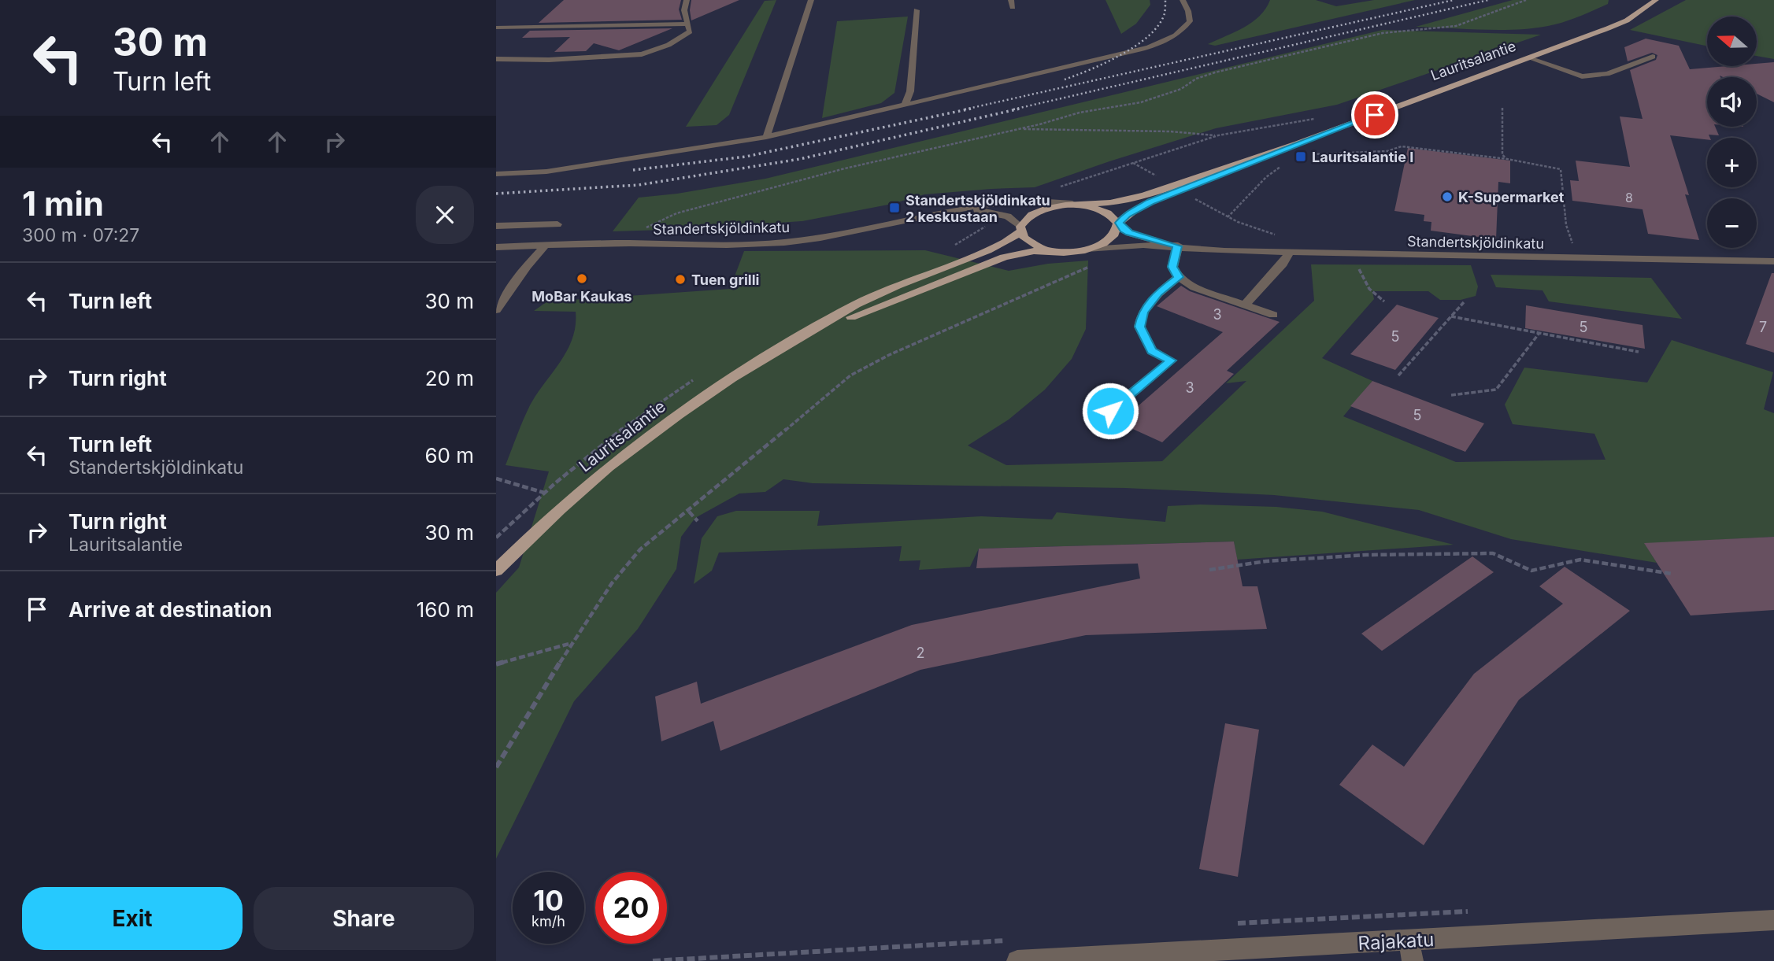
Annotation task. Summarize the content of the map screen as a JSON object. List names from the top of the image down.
{
  "streets": {
    "main road": ["Lauritsalantie"],
    "street": ["Standertskjöldinkatu", "Rajakatu"]
  },
  "crossings": [
    ["Lauritsalantie", "Standertskjöldinkatu"]
  ],
  "places": {
    "transit": ["Lauritsalantie I", "Standertskjöldinkatu 2 keskustaan"],
    "other": ["K-Supermarket", "MoBar Kaukas", "Tuen grilli"]
  },
  "house_numbers": [
    "8",
    "3",
    "5",
    "7",
    "5",
    "3",
    "5",
    "2"
  ],
  "north": "left",
  "page": {
    "turn": ["30 m", "Turn left"],
    "map_buttons": ["+", "−"],
    "heading": ["1 min", "300 m · 07:27"],
    "list": [
      {
        "name": "Turn left",
        "value": "30 m"
      },
      {
        "name": "Turn right",
        "value": "20 m"
      },
      {
        "name": "Turn left",
        "note": "Standertskjöldinkatu",
        "value": "60 m"
      },
      {
        "name": "Turn right",
        "note": "Lauritsalantie",
        "value": "30 m"
      },
      {
        "name": "Arrive at destination",
        "value": "160 m"
      }
    ],
    "speed": "10 km/h",
    "limit": "20",
    "buttons": ["Exit", "Share"]
  }
}
